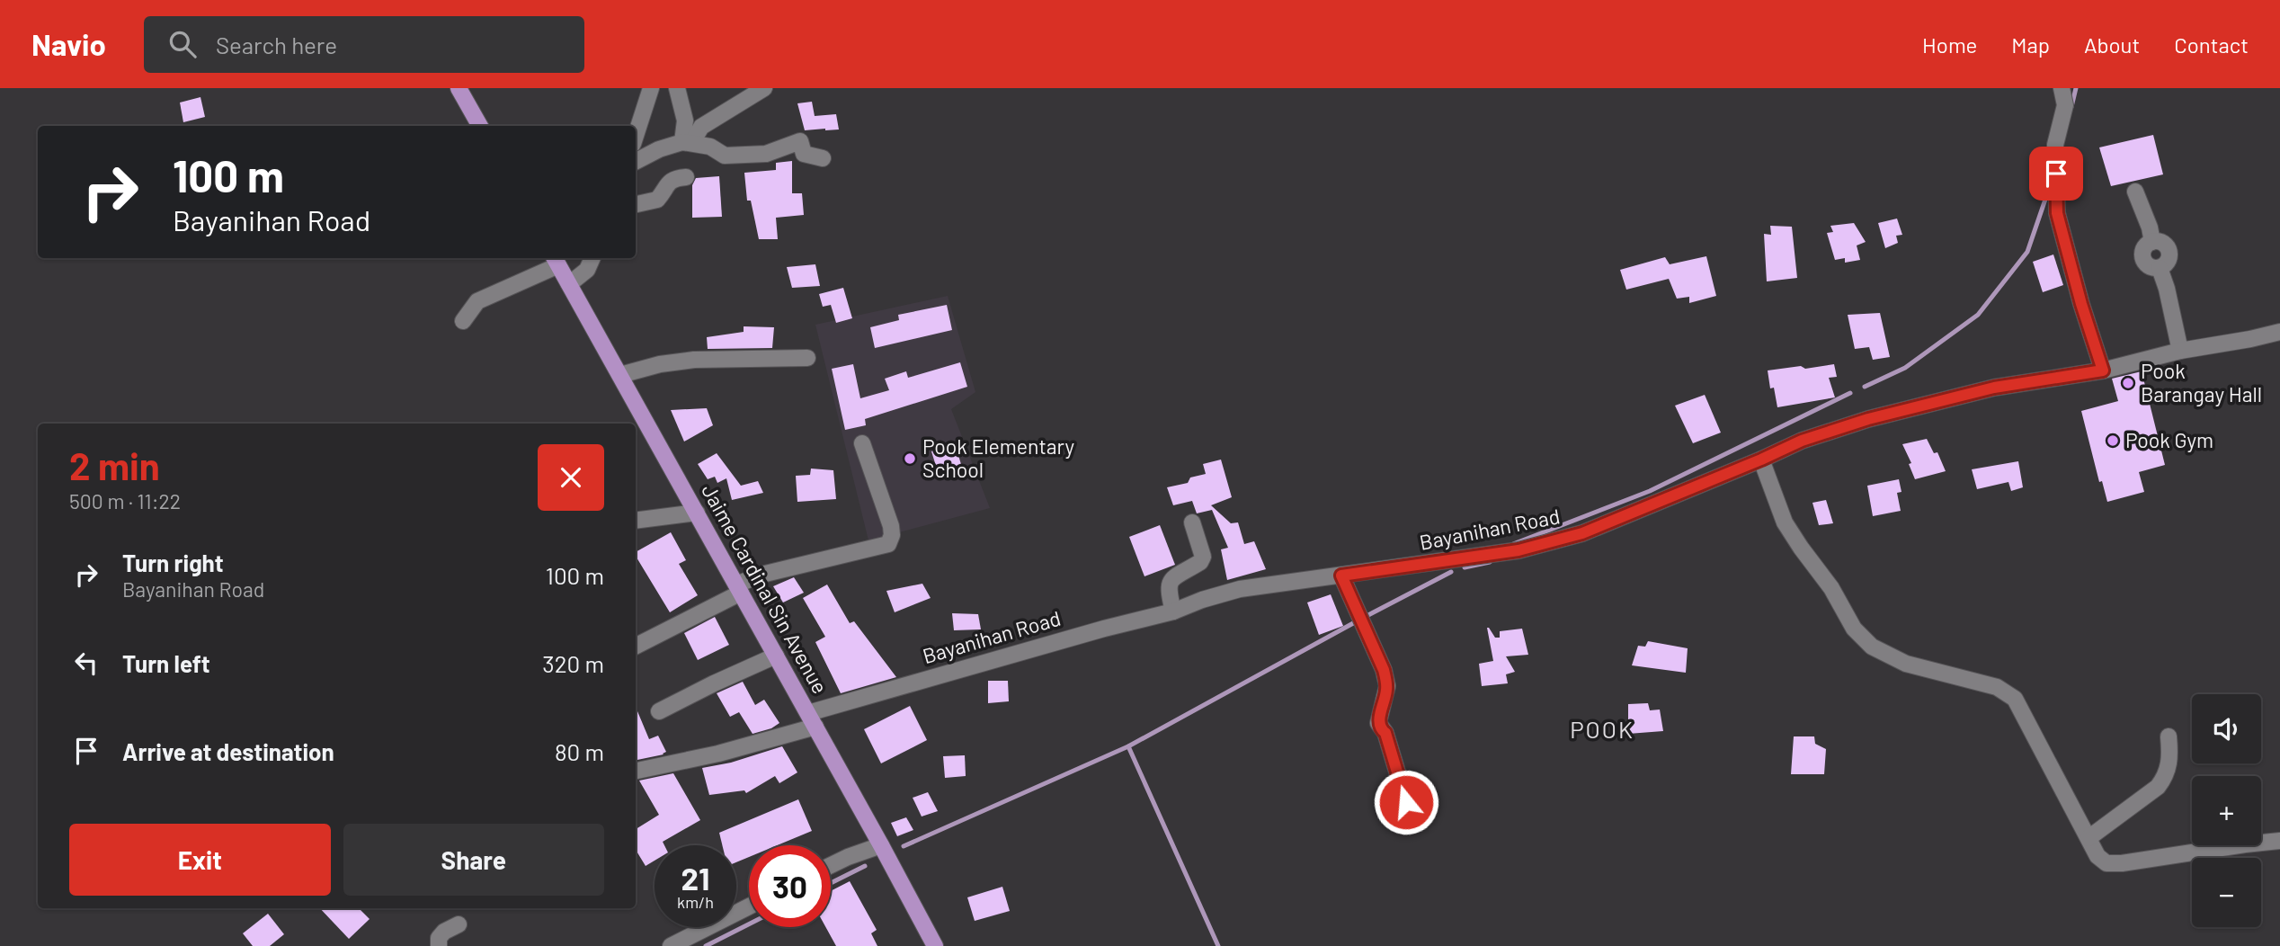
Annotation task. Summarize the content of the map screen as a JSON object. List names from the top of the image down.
{
  "streets": {
    "main road": ["Jaime Cardinal Sin Avenue"],
    "street": ["Bayanihan Road"]
  },
  "crossings": [
    ["Bayanihan Road", "Jaime Cardinal Sin Avenue"]
  ],
  "districts": ["POOK"],
  "places": ["Pook Barangay Hall", "Pook Gym", "Pook Elementary School"],
  "page": {
    "header": "Navio",
    "search": "Search here",
    "nav": [
      "Home",
      "Map",
      "About",
      "Contact"
    ],
    "turn": ["100 m", "Bayanihan Road"],
    "heading": ["2 min", "500 m · 11:22"],
    "list": [
      {
        "name": "Turn right",
        "note": "Bayanihan Road",
        "value": "100 m"
      },
      {
        "name": "Turn left",
        "value": "320 m"
      },
      {
        "name": "Arrive at destination",
        "value": "80 m"
      }
    ],
    "map_buttons": ["+", "−"],
    "buttons": ["Exit", "Share"],
    "speed": "21 km/h",
    "limit": "30"
  }
}
